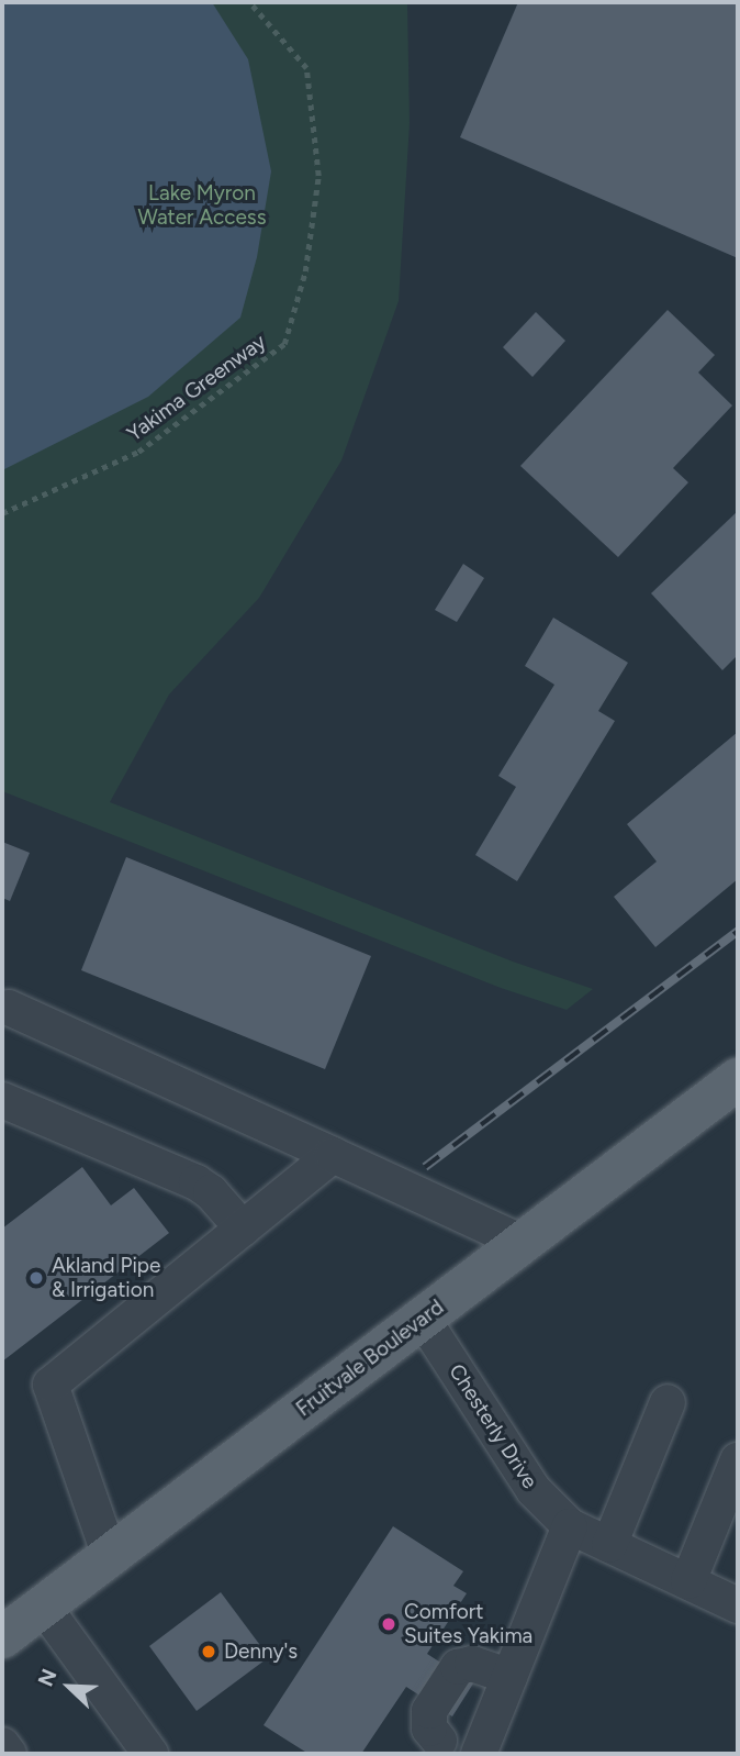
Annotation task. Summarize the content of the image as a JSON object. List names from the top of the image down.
{
  "streets": {
    "main road": ["Fruitvale Boulevard"],
    "street": ["Chesterly Drive"],
    "path": ["Yakima Greenway"]
  },
  "crossings": [
    ["Fruitvale Boulevard", "Chesterly Drive"]
  ],
  "parks": ["Lake Myron Water Access"],
  "places": ["Akland Pipe & Irrigation", "Comfort Suites Yakima", "Denny's"],
  "north": "top left"
}
